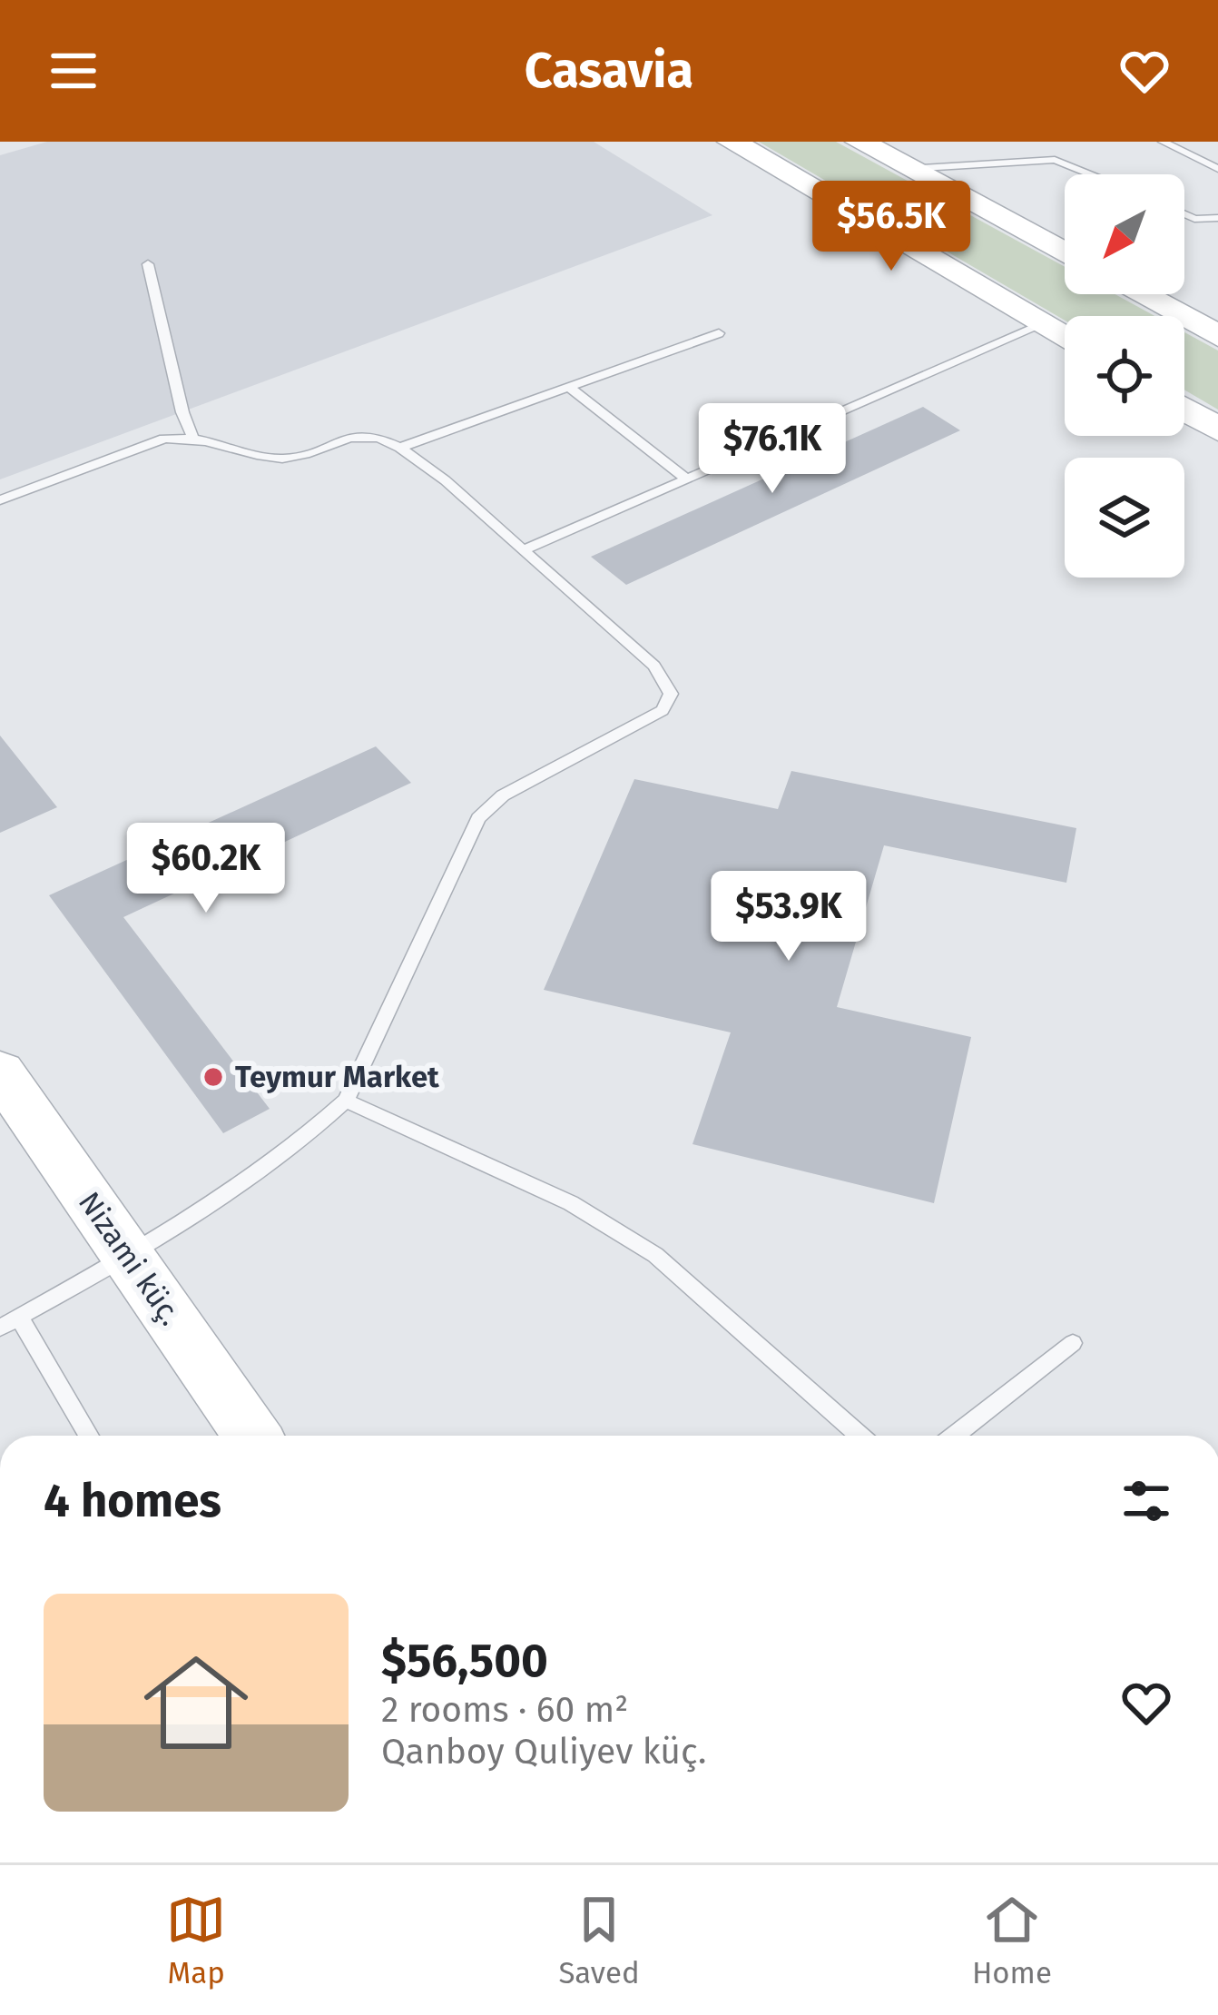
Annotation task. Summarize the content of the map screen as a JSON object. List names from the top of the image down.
{
  "streets": {
    "street": ["Nizami küç."]
  },
  "places": ["Teymur Market"],
  "north": "bottom left",
  "page": {
    "header": "Casavia",
    "price": [
      "$56.5K",
      "$76.1K",
      "$60.2K",
      "$53.9K"
    ],
    "heading": "4 homes",
    "list": [
      {
        "name": "$56,500",
        "note": "2 rooms · 60 m² · Qanboy Quliyev küç."
      }
    ],
    "tabs": ["Map", "Saved", "Home"]
  }
}
